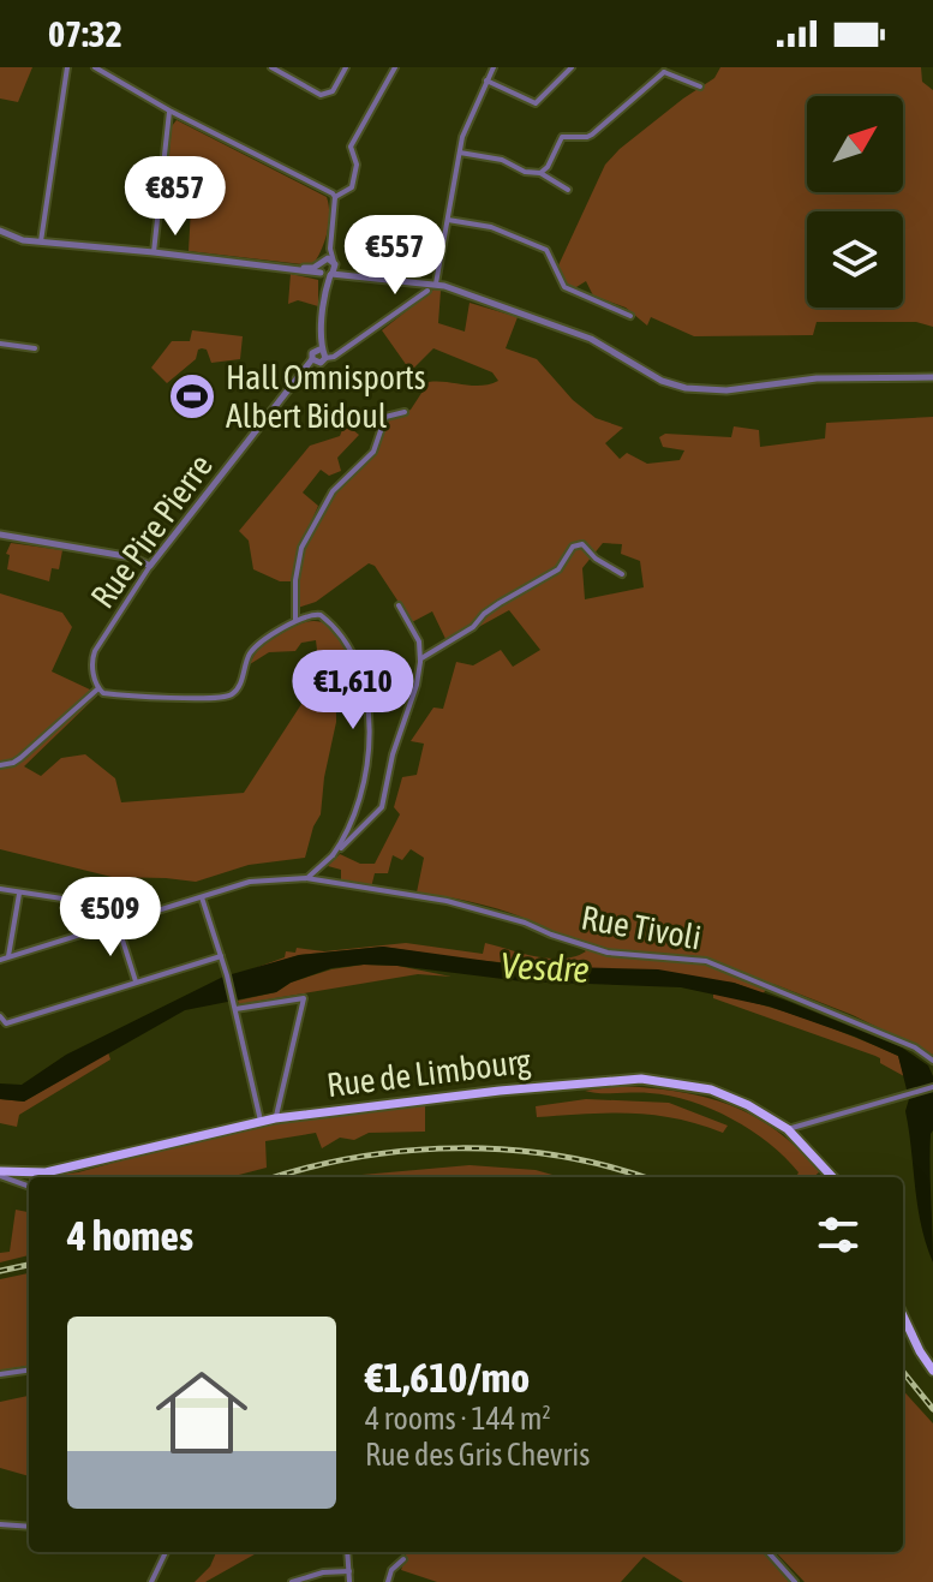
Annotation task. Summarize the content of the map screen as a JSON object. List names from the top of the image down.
{
  "streets": {
    "main road": ["Rue de Limbourg"],
    "street": ["Rue Pire Pierre", "Rue Tivoli"]
  },
  "water": ["Vesdre"],
  "places": {
    "sports": ["Hall Omnisports Albert Bidoul"]
  },
  "north": "top right",
  "page": {
    "status": "07:32",
    "price": [
      "€857",
      "€557",
      "€1,610",
      "€509"
    ],
    "heading": "4 homes",
    "list": [
      {
        "name": "€1,610/mo",
        "note": "4 rooms · 144 m² · Rue des Gris Chevris"
      }
    ]
  }
}
